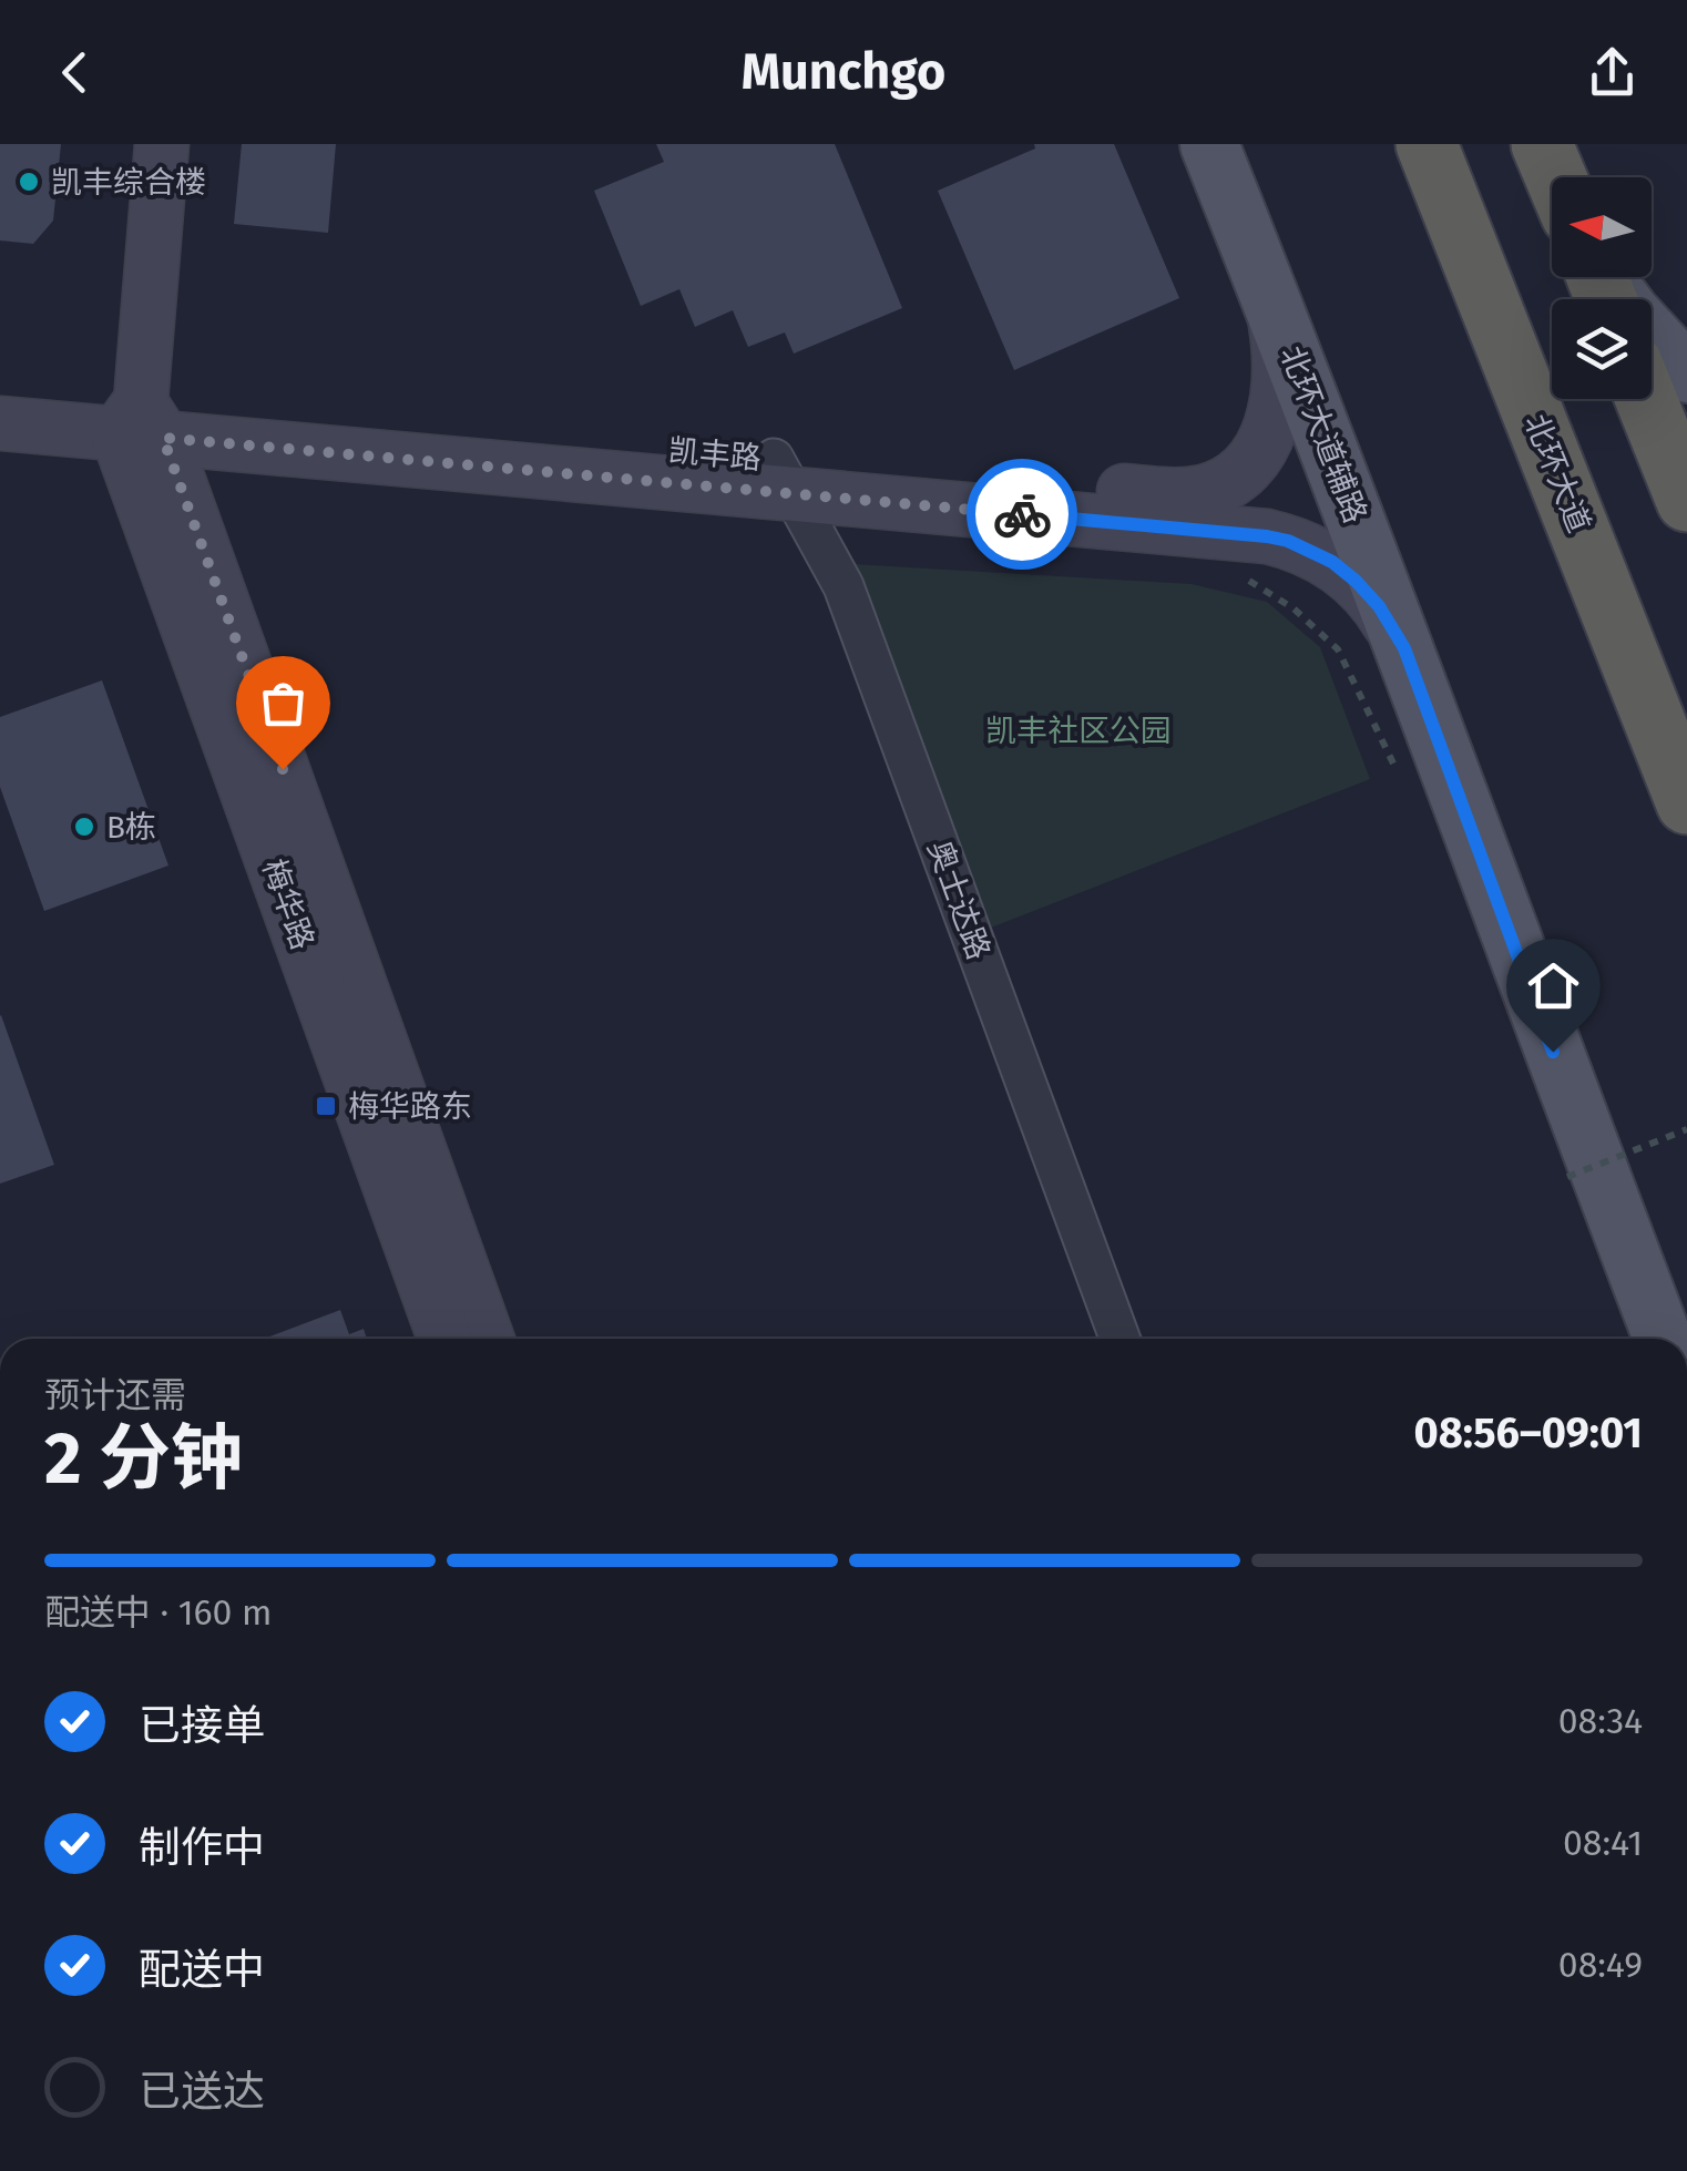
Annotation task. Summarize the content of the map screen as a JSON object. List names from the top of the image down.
{
  "streets": {
    "highway": ["北环大道"],
    "main road": ["北环大道辅路", "凯丰路", "梅华路"],
    "street": ["奥士达路"]
  },
  "crossings": [
    ["北环大道辅路", "凯丰路"],
    ["凯丰路", "奥士达路"],
    ["凯丰路", "梅华路"]
  ],
  "parks": ["凯丰社区公园"],
  "places": {
    "other": ["凯丰综合楼", "B栋"],
    "transit": ["梅华路东"]
  },
  "north": "left",
  "page": {
    "header": "Munchgo",
    "heading": ["2 分钟", "预计还需", "08:56–09:01"],
    "bar": "配送中 · 160 m",
    "list": [
      ["已接单", "08:34"],
      ["制作中", "08:41"],
      ["配送中", "08:49"],
      "已送达"
    ]
  }
}
